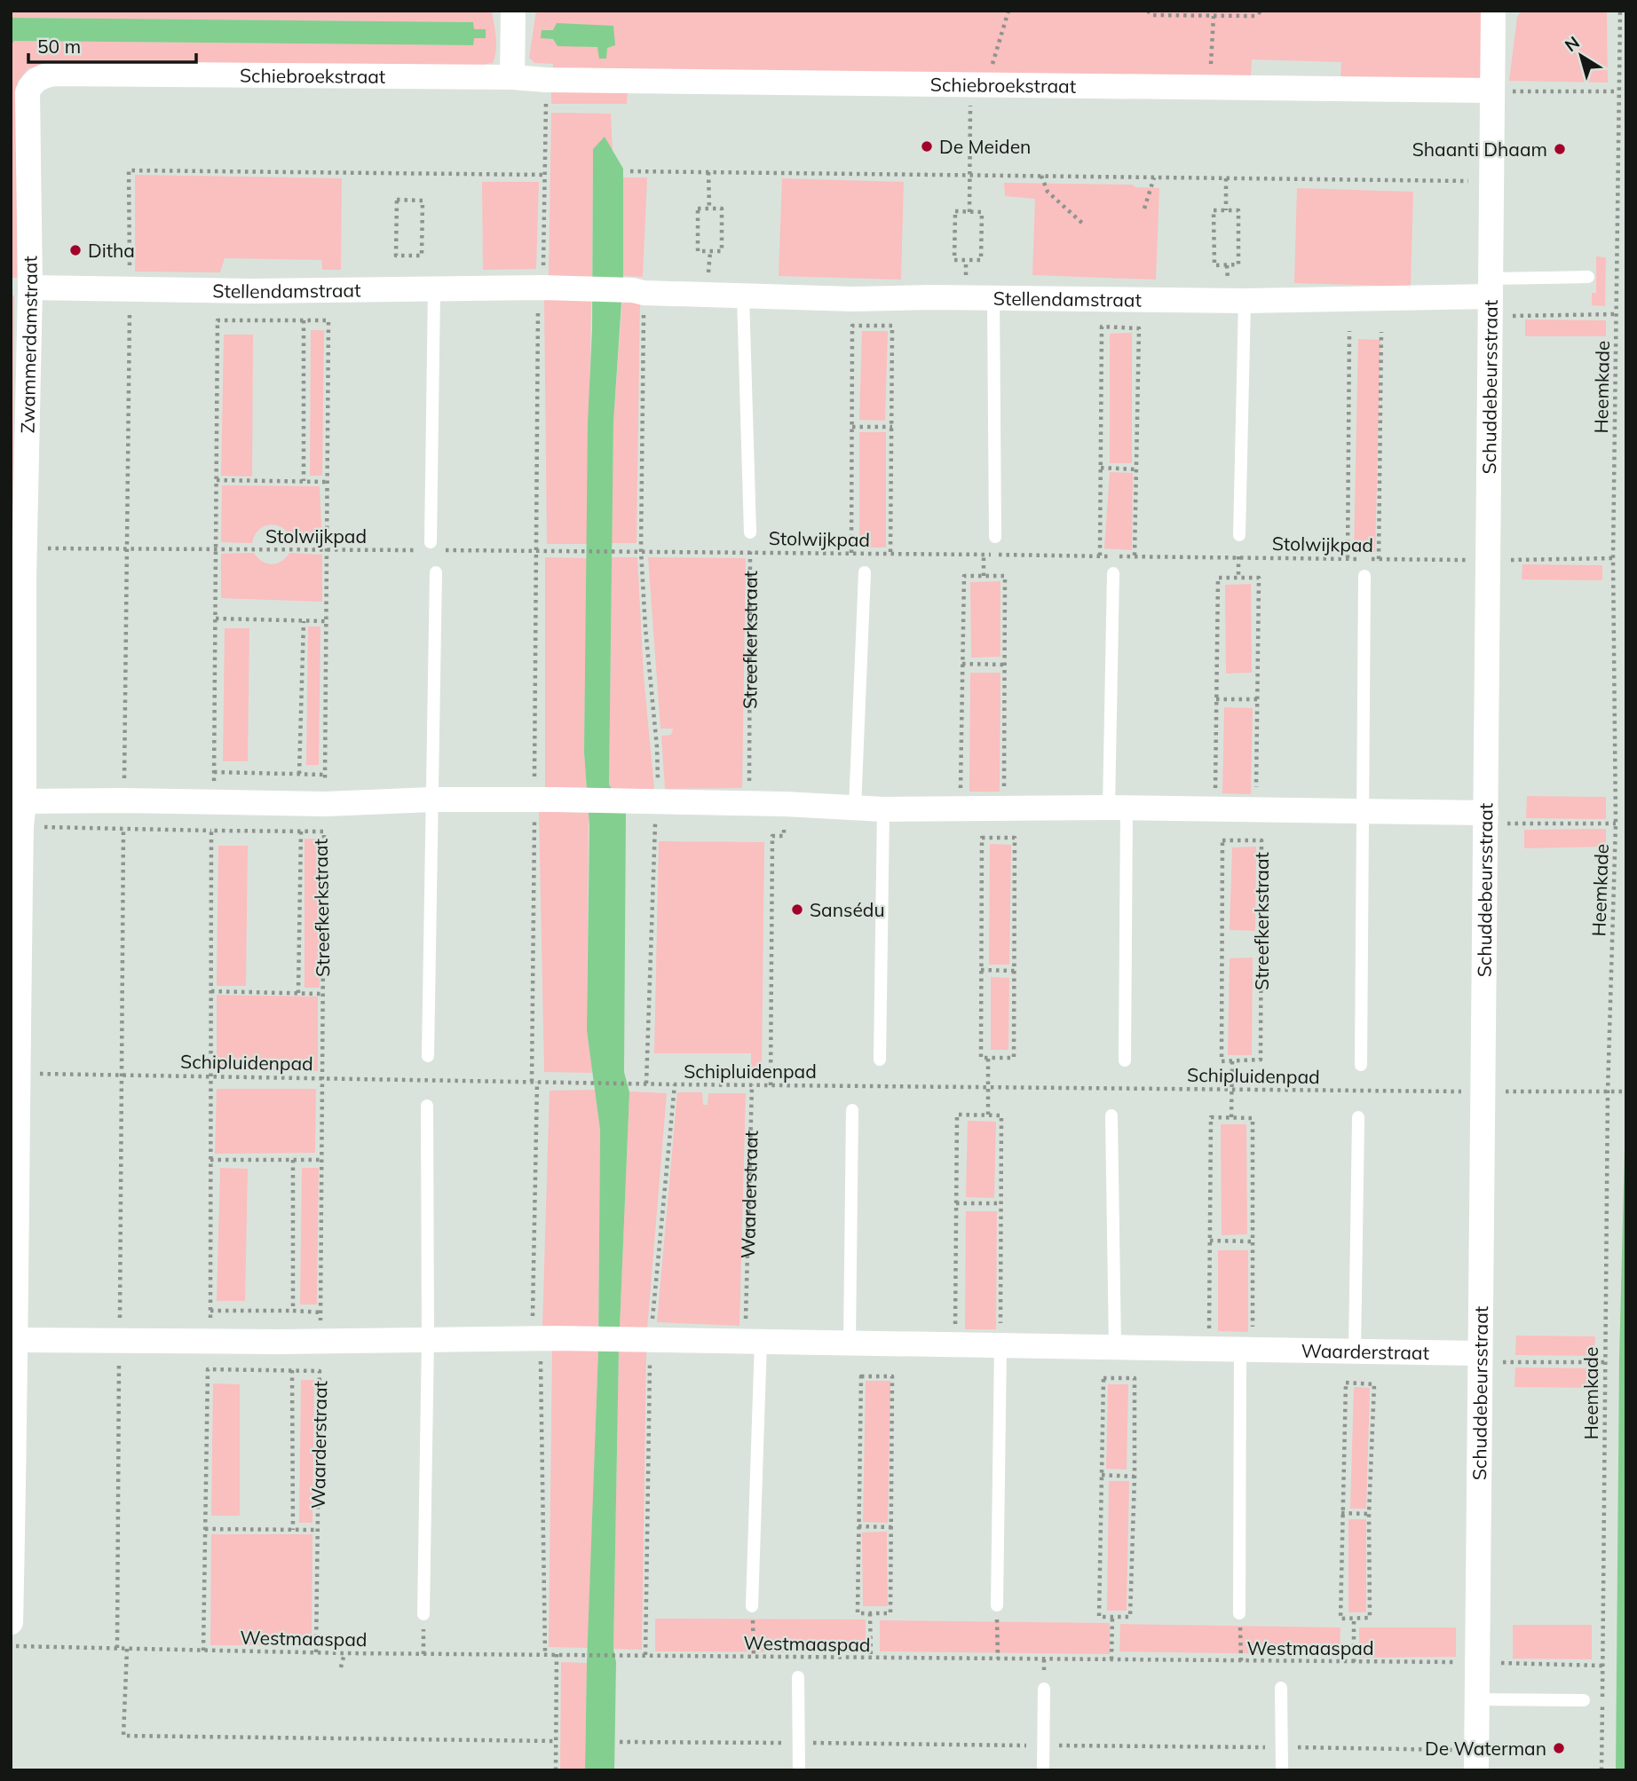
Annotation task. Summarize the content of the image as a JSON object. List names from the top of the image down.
{
  "streets": {
    "street": [
      "Schiebroekstraat",
      "Stellendamstraat",
      "Zwammerdamstraat",
      "Schuddebeursstraat",
      "Waarderstraat"
    ],
    "path": [
      "Heemkade",
      "Stolwijkpad",
      "Streefkerkstraat",
      "Schipluidenpad",
      "Westmaaspad"
    ]
  },
  "crossings": [
    ["Schiebroekstraat", "Zwammerdamstraat"],
    ["Schiebroekstraat", "Schuddebeursstraat"],
    ["Stellendamstraat", "Zwammerdamstraat"],
    ["Stellendamstraat", "Schuddebeursstraat"],
    ["Stellendamstraat", "Stolwijkpad"],
    ["Zwammerdamstraat", "Stolwijkpad"],
    ["Zwammerdamstraat", "Streefkerkstraat"],
    ["Zwammerdamstraat", "Schipluidenpad"],
    ["Zwammerdamstraat", "Waarderstraat"],
    ["Heemkade", "Stolwijkpad"],
    ["Heemkade", "Schipluidenpad"],
    ["Heemkade", "Westmaaspad"],
    ["Schuddebeursstraat", "Stolwijkpad"],
    ["Schuddebeursstraat", "Schipluidenpad"],
    ["Schuddebeursstraat", "Waarderstraat"],
    ["Schuddebeursstraat", "Westmaaspad"],
    ["Stolwijkpad", "Streefkerkstraat"],
    ["Streefkerkstraat", "Schipluidenpad"],
    ["Schipluidenpad", "Waarderstraat"],
    ["Waarderstraat", "Westmaaspad"]
  ],
  "places": [
    "De Meiden",
    "Shaanti Dhaam",
    "Ditha",
    "Sansédu",
    "De Waterman"
  ],
  "scale_bar": "50 m",
  "north": "top left"
}
